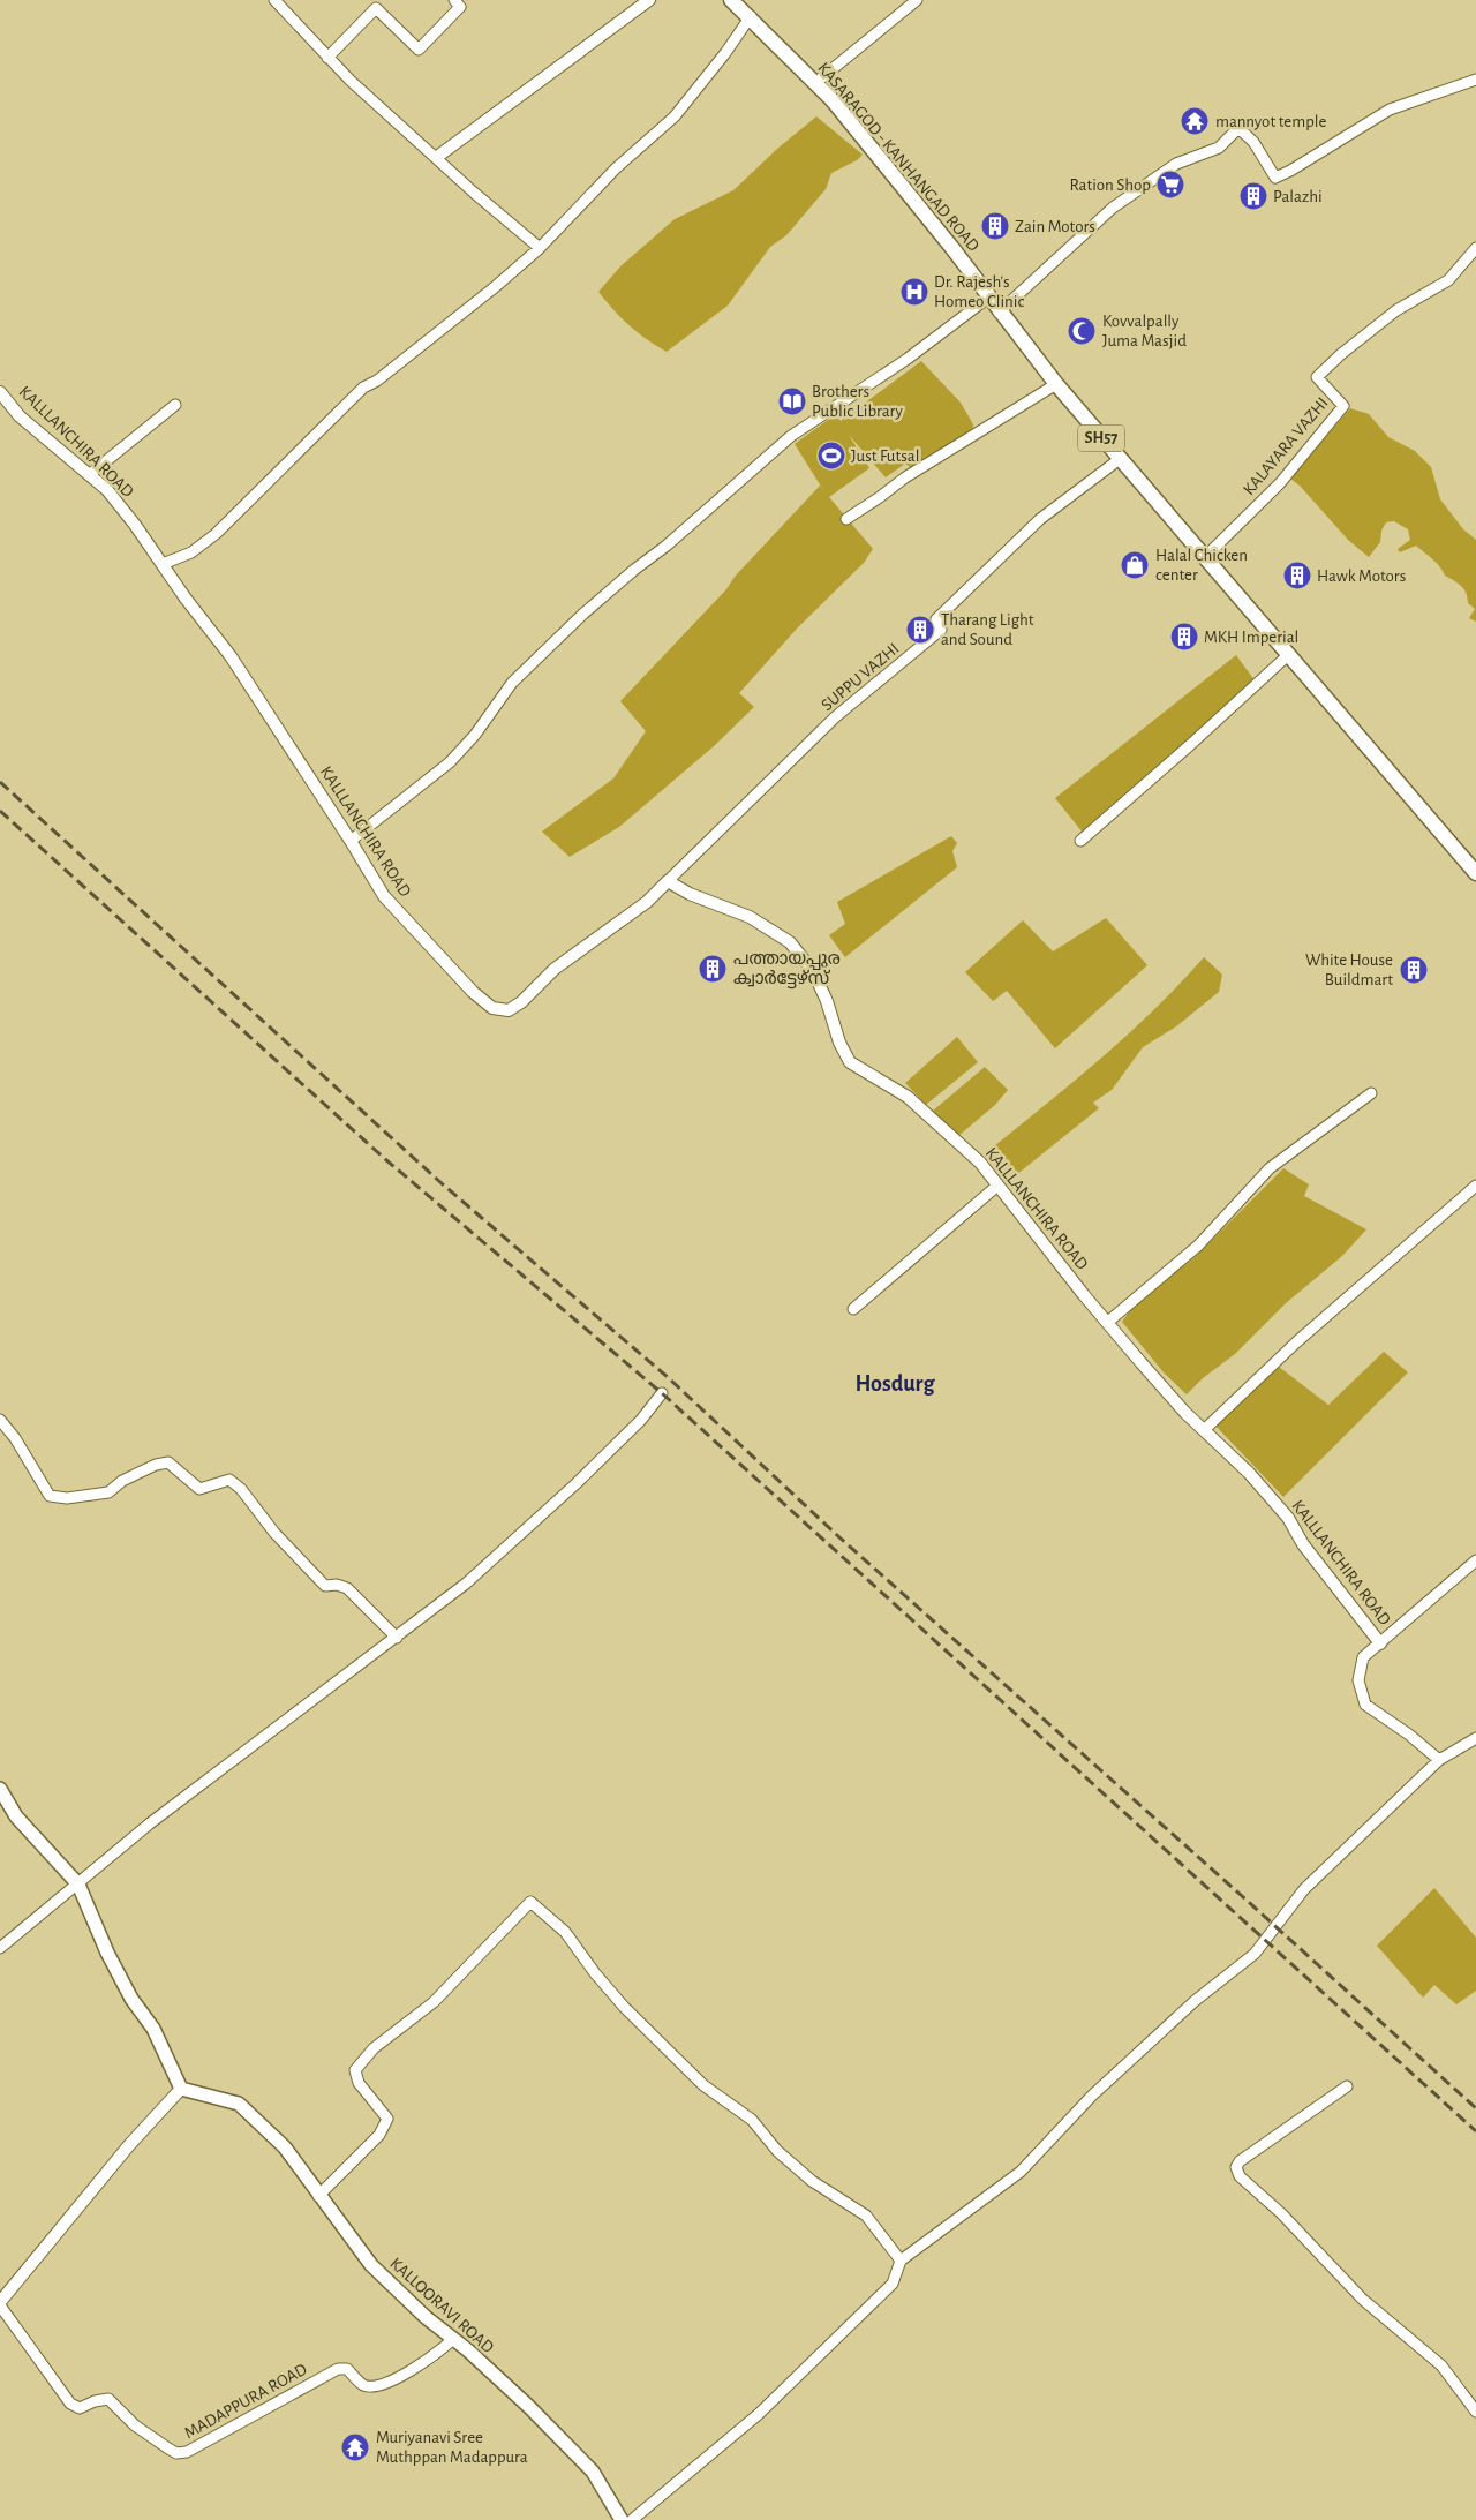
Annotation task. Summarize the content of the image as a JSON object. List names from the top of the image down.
{
  "streets": {
    "main road": ["KASARAGOD - KANHANGAD ROAD", "SH57", "KALLOORAVI ROAD"],
    "street": [
      "KALLLANCHIRA ROAD",
      "KALAYARA VAZHI",
      "SUPPU VAZHI",
      "MADAPPURA ROAD"
    ]
  },
  "crossings": [
    ["KASARAGOD - KANHANGAD ROAD", "KALAYARA VAZHI"],
    ["KASARAGOD - KANHANGAD ROAD", "SUPPU VAZHI"],
    ["KALLLANCHIRA ROAD", "SUPPU VAZHI"],
    ["KALLOORAVI ROAD", "MADAPPURA ROAD"]
  ],
  "districts": ["Hosdurg"],
  "places": {
    "temple": ["mannyot temple", "Muriyanavi Sree Muthppan Madappura"],
    "supermarket": ["Ration Shop"],
    "building": [
      "Palazhi",
      "Zain Motors",
      "Hawk Motors",
      "Tharang Light and Sound",
      "MKH Imperial",
      "പത്തായപ്പുര ക്വാർട്ടേഴ്സ്",
      "White House Buildmart"
    ],
    "hospital": ["Dr. Rajesh's Homeo Clinic"],
    "mosque": ["Kovvalpally Juma Masjid"],
    "library": ["Brothers Public Library"],
    "sports": ["Just Futsal"],
    "shop": ["Halal Chicken center"]
  }
}
